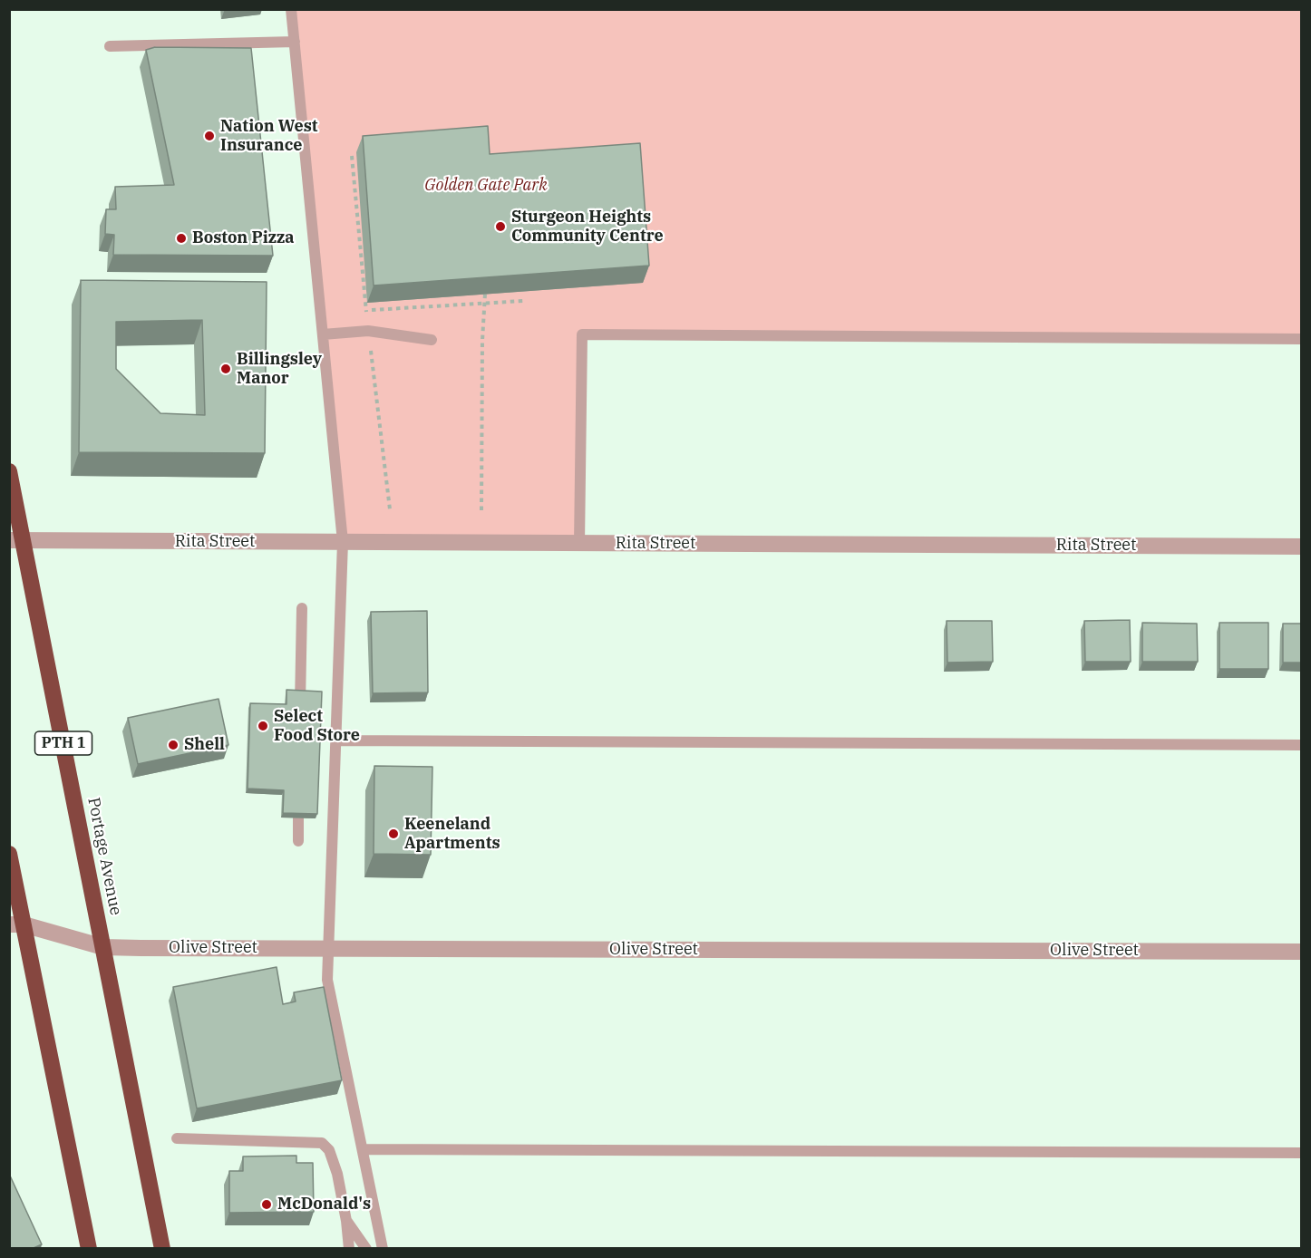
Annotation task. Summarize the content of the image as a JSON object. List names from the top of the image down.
{
  "streets": {
    "highway": ["PTH 1", "Portage Avenue"],
    "street": ["Rita Street", "Olive Street"]
  },
  "crossings": [
    ["Rita Street", "Portage Avenue"],
    ["Portage Avenue", "Olive Street"]
  ],
  "parks": ["Golden Gate Park"],
  "places": [
    "Nation West Insurance",
    "Sturgeon Heights Community Centre",
    "Boston Pizza",
    "Billingsley Manor",
    "Select Food Store",
    "Shell",
    "Keeneland Apartments",
    "McDonald's"
  ]
}
